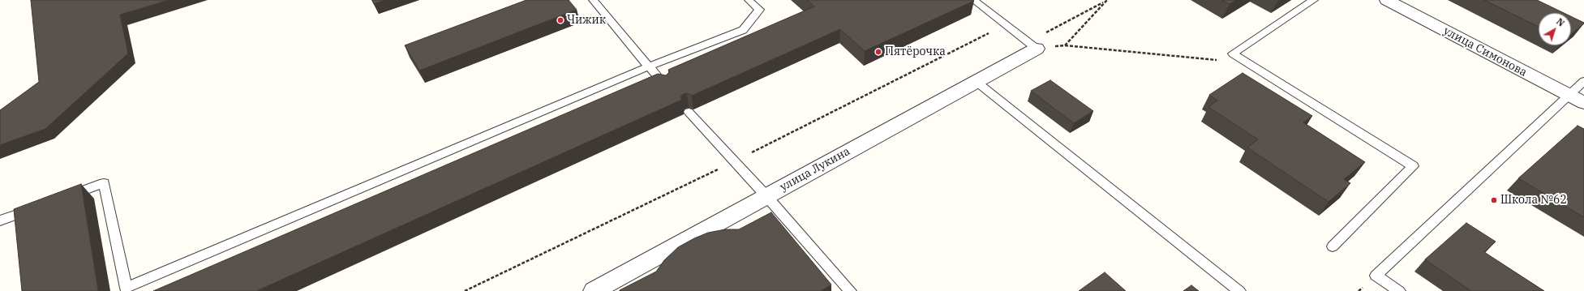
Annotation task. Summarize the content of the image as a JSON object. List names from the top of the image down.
{
  "streets": {
    "street": ["улица Симонова", "улица Лукина"]
  },
  "places": ["Чижик", "Пятёрочка", "Школа №62"],
  "north": "top right"
}
